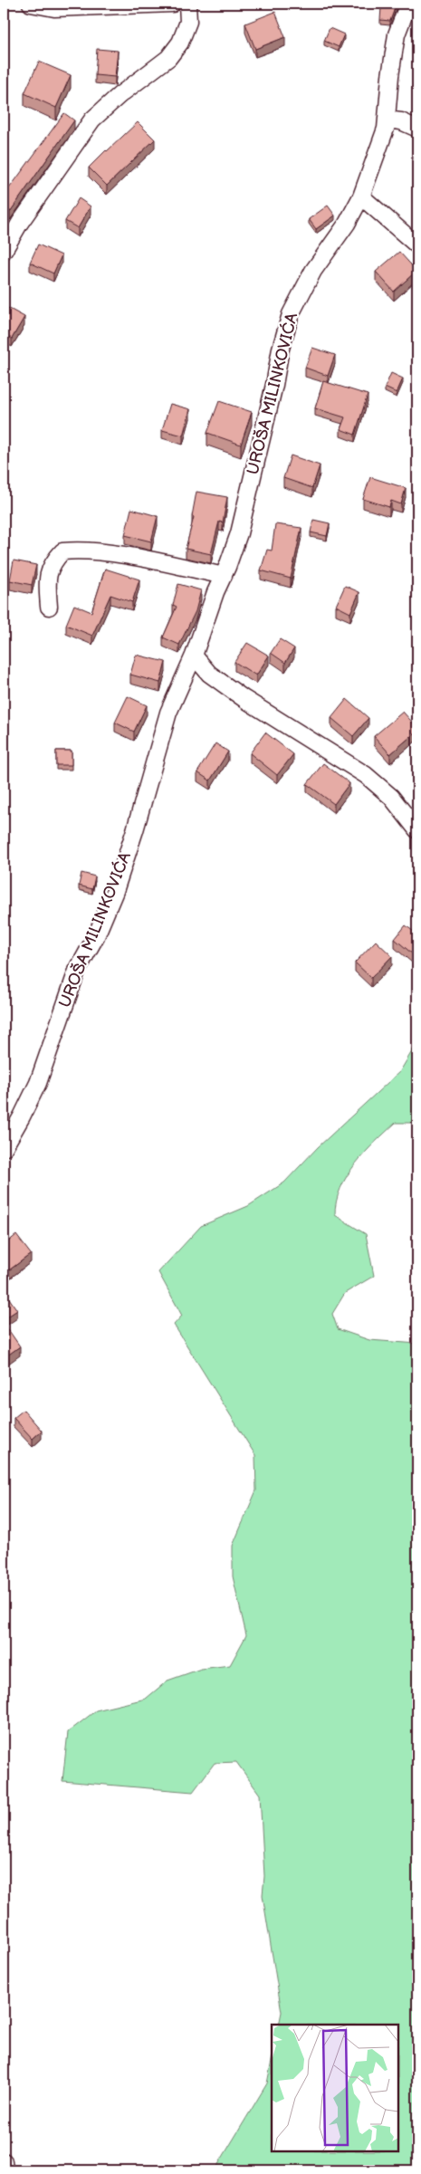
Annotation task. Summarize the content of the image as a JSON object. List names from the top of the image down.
{
  "streets": {
    "street": ["UROŠA MILINKOVIĆA"]
  }
}
